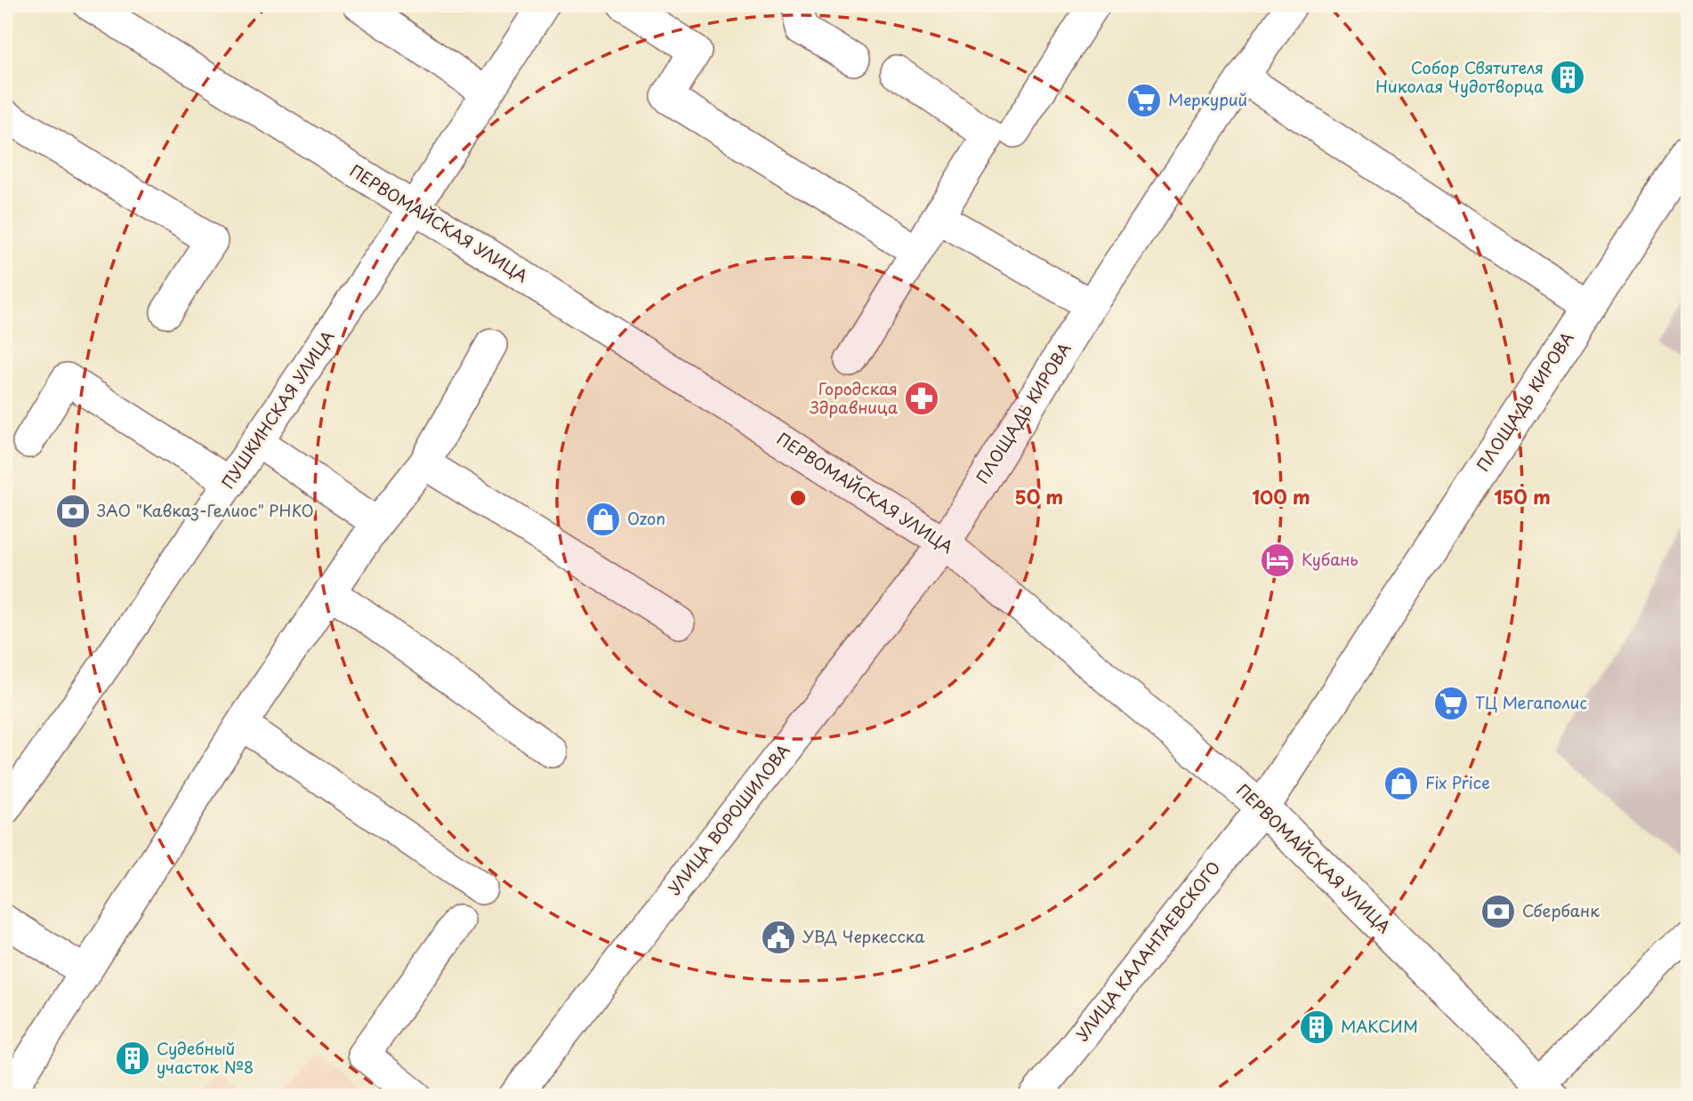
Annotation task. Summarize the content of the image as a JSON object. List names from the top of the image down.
{
  "streets": {
    "main road": ["ПЕРВОМАЙСКАЯ УЛИЦА", "ПЛОЩАДЬ КИРОВА"],
    "street": ["ПУШКИНСКАЯ УЛИЦА", "УЛИЦА ВОРОШИЛОВА", "УЛИЦА КАЛАНТАЕВСКОГО"]
  },
  "crossings": [
    ["ПЕРВОМАЙСКАЯ УЛИЦА", "ПЛОЩАДЬ КИРОВА"],
    ["ПЕРВОМАЙСКАЯ УЛИЦА", "ПУШКИНСКАЯ УЛИЦА"],
    ["ПЕРВОМАЙСКАЯ УЛИЦА", "УЛИЦА ВОРОШИЛОВА"],
    ["ПЕРВОМАЙСКАЯ УЛИЦА", "УЛИЦА КАЛАНТАЕВСКОГО"],
    ["ПЛОЩАДЬ КИРОВА", "УЛИЦА ВОРОШИЛОВА"],
    ["ПЛОЩАДЬ КИРОВА", "УЛИЦА КАЛАНТАЕВСКОГО"]
  ],
  "places": {
    "building": ["Собор Святителя Николая Чудотворца", "МАКСИМ", "Судебный участок №8"],
    "supermarket": ["Меркурий", "ТЦ Мегаполис"],
    "pharmacy": ["Городская Здравница"],
    "bank": ["ЗАО \"Кавказ-Гелиос\" РНКО", "Сбербанк"],
    "shop": ["Ozon", "Fix Price"],
    "hotel": ["Кубань"],
    "public building": ["УВД Черкесска"]
  },
  "rings": ["50 m", "100 m", "150 m"]
}
